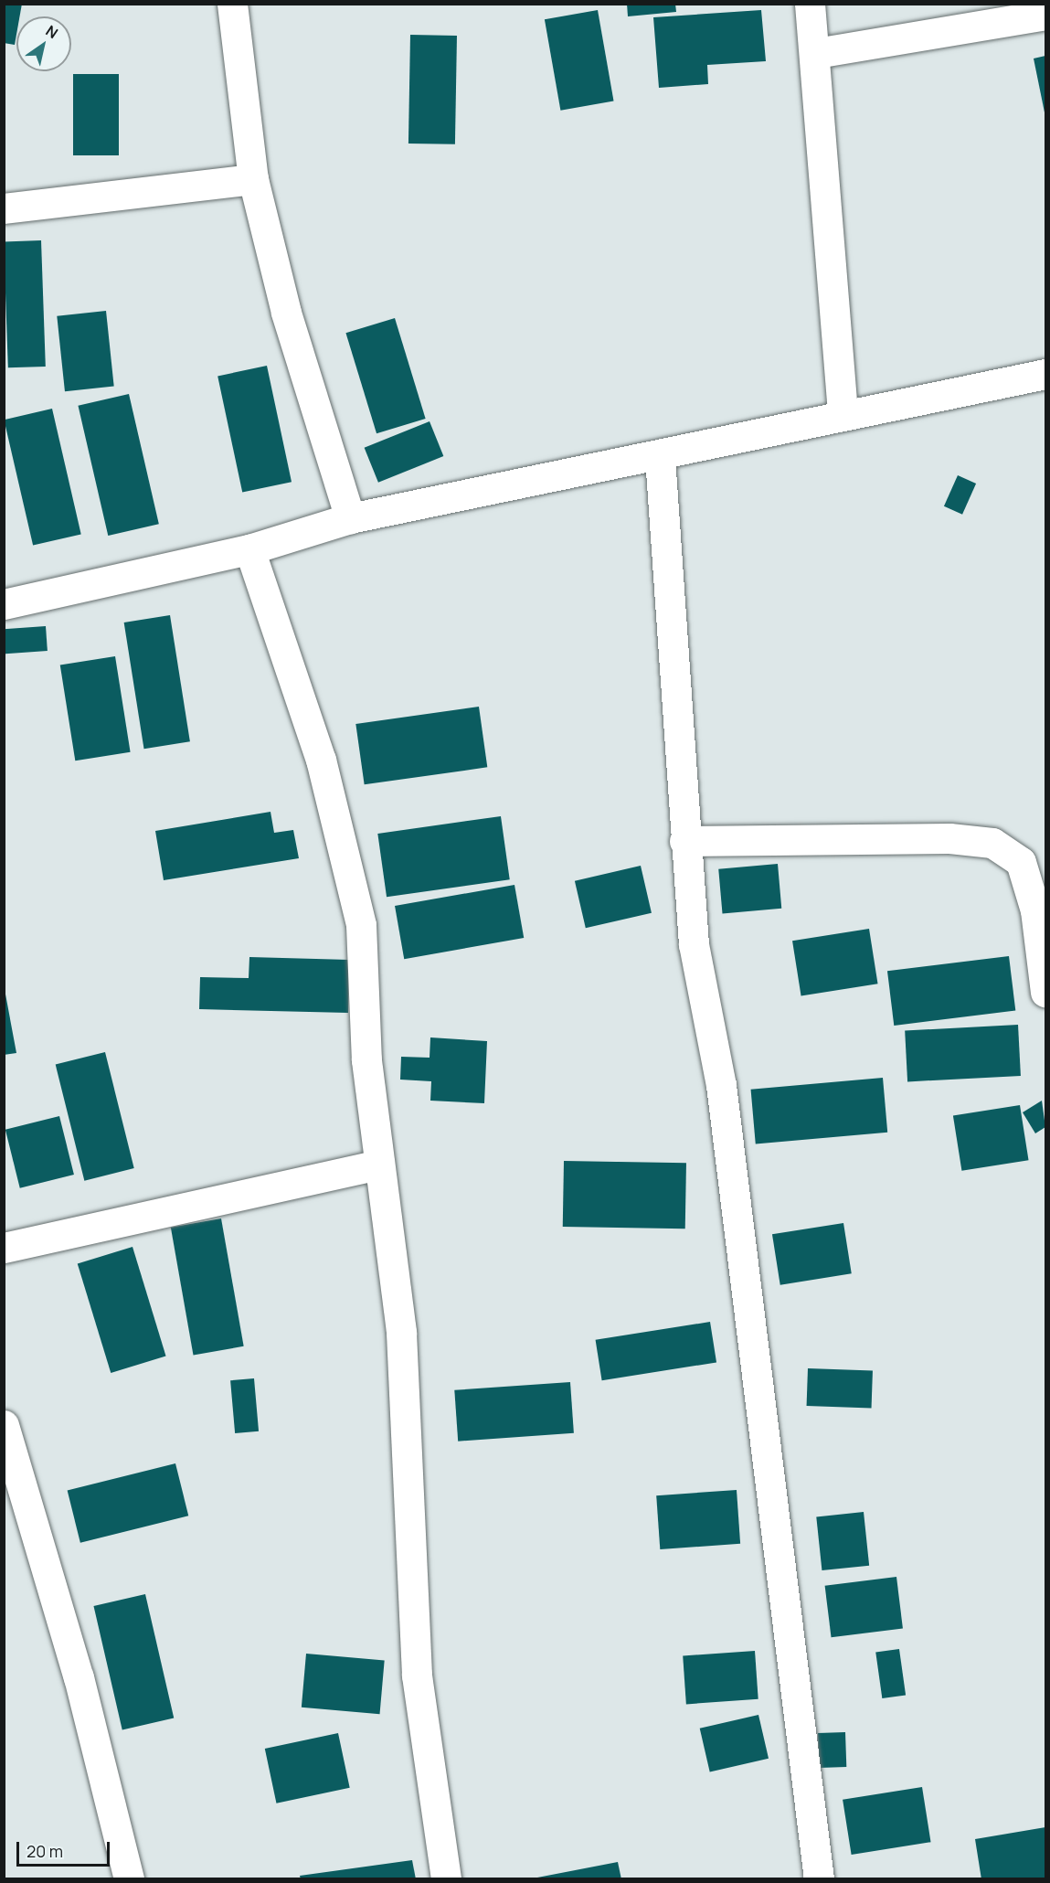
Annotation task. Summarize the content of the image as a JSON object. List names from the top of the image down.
{
  "scale_bar": "20 m",
  "north": "top right"
}
